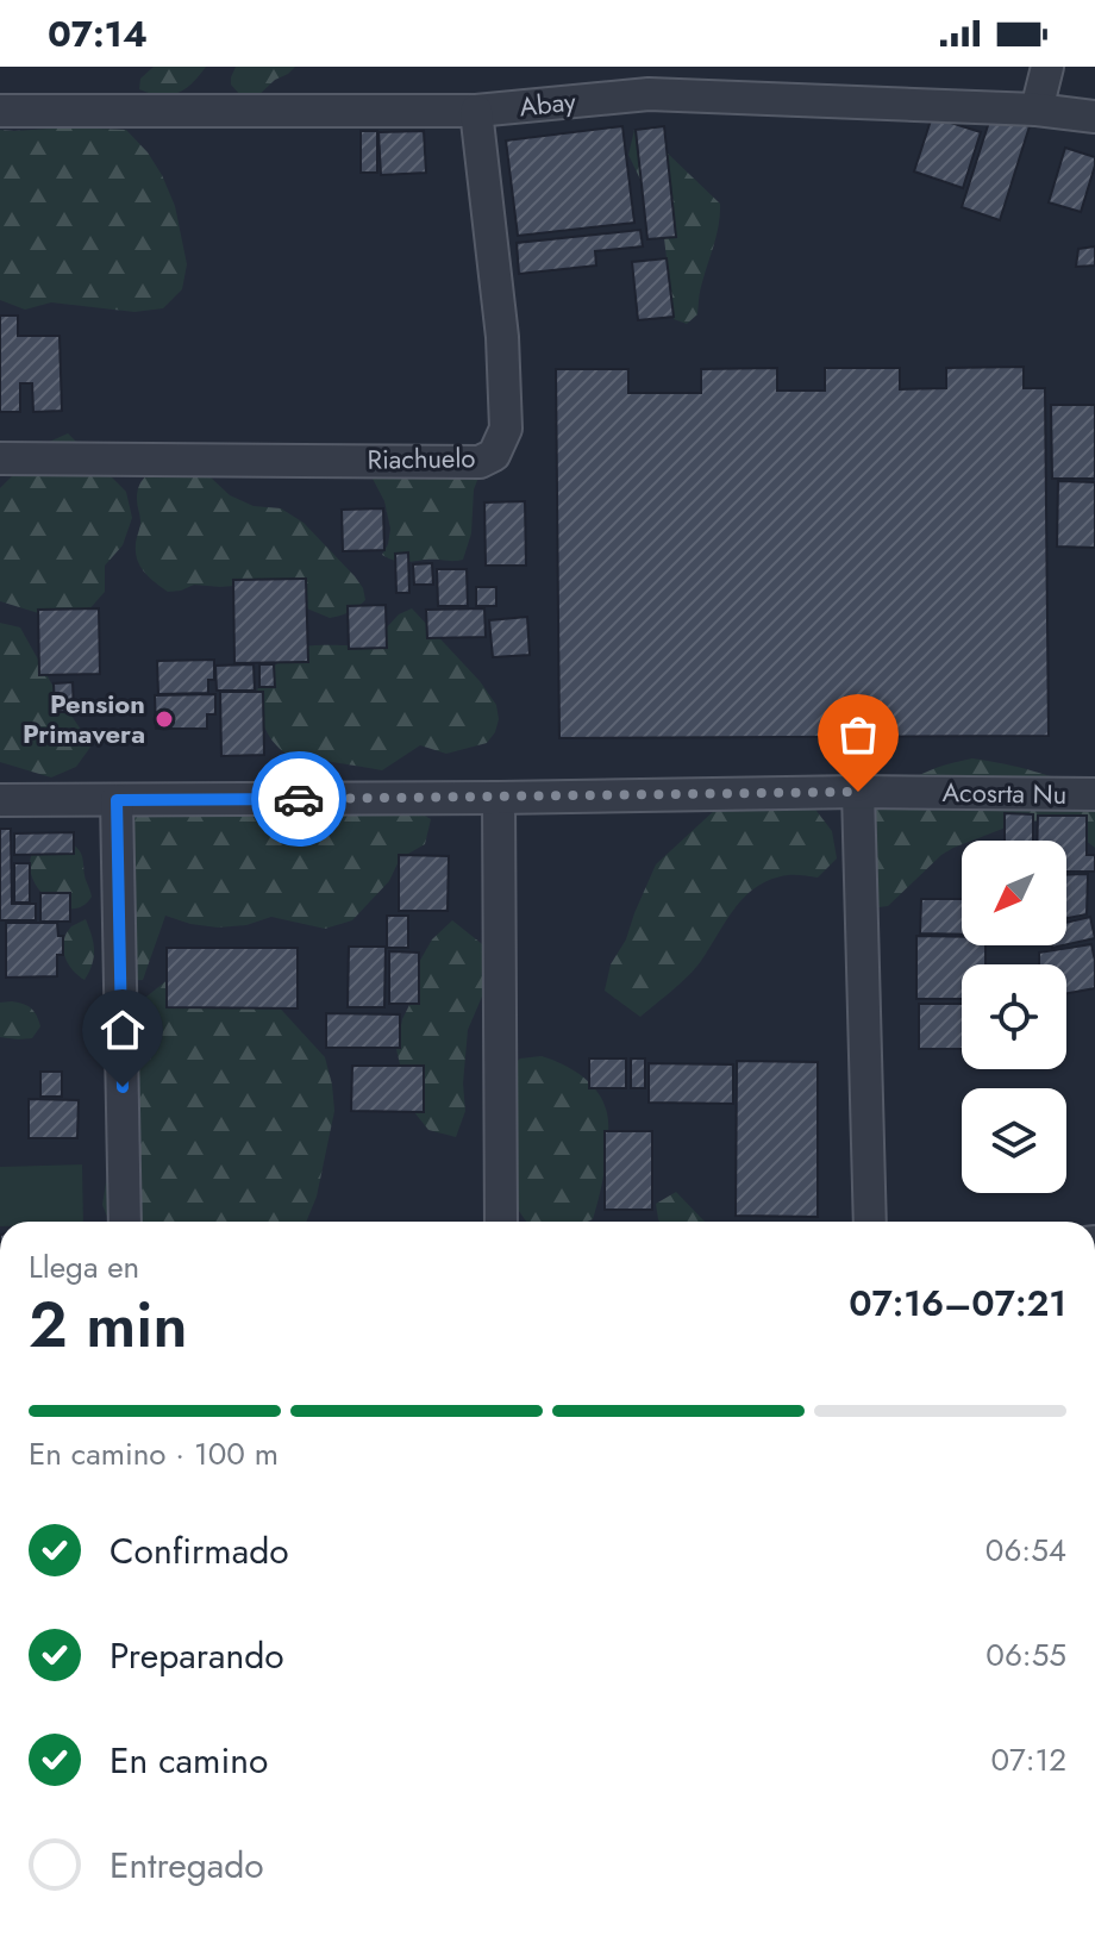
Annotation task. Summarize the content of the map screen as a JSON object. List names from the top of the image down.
{
  "streets": {
    "street": ["Abay", "Riachuelo", "Acosrta Nu"]
  },
  "crossings": [
    ["Abay", "Riachuelo"]
  ],
  "places": ["Pension Primavera"],
  "north": "bottom left",
  "page": {
    "status": "07:14",
    "heading": ["2 min", "Llega en", "07:16–07:21"],
    "bar": "En camino · 100 m",
    "list": [
      ["Confirmado", "06:54"],
      ["Preparando", "06:55"],
      ["En camino", "07:12"],
      "Entregado"
    ]
  }
}
